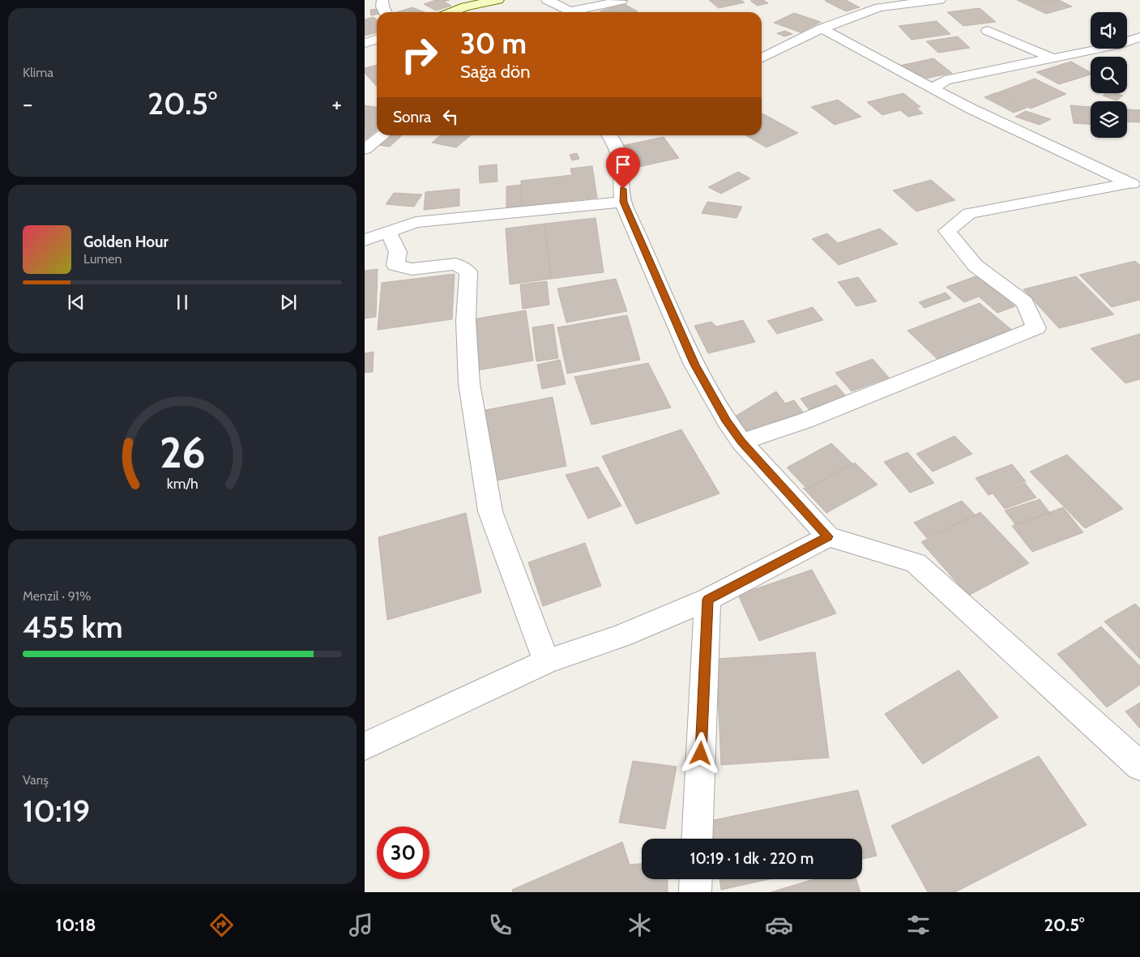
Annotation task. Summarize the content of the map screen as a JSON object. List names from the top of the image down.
{
  "page": {
    "tile": [
      "Klima",
      ["Menzil · 91%", "455 km"],
      ["Varış", "10:19"]
    ],
    "turn": ["30 m", "Sağa dön"],
    "heat": ["−", "20.5°", "+"],
    "then": "Sonra",
    "song": ["Golden Hour", "Lumen"],
    "limit": "30",
    "trip": "10:19 · 1 dk · 220 m",
    "tabs": ["10:18", "20.5°"],
    "gauge": ["26", "km/h"]
  }
}
